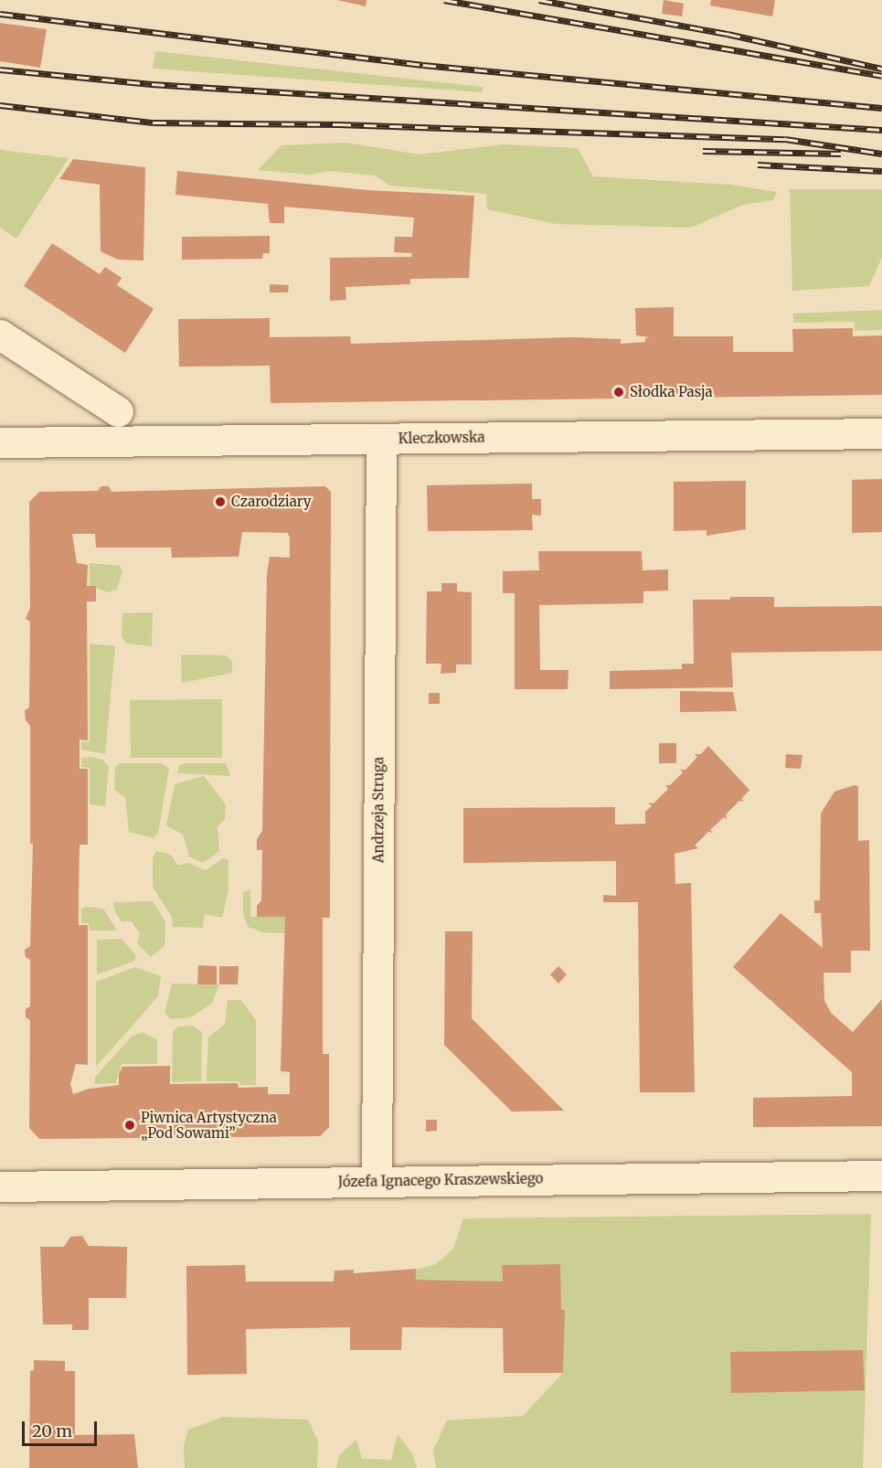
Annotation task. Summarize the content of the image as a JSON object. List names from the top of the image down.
{
  "streets": {
    "street": ["Kleczkowska", "Andrzeja Struga", "Józefa Ignacego Kraszewskiego"]
  },
  "crossings": [
    ["Kleczkowska", "Andrzeja Struga"],
    ["Andrzeja Struga", "Józefa Ignacego Kraszewskiego"]
  ],
  "places": ["Słodka Pasja", "Czarodziary", "Piwnica Artystyczna „Pod Sowami”"],
  "scale_bar": "20 m"
}
